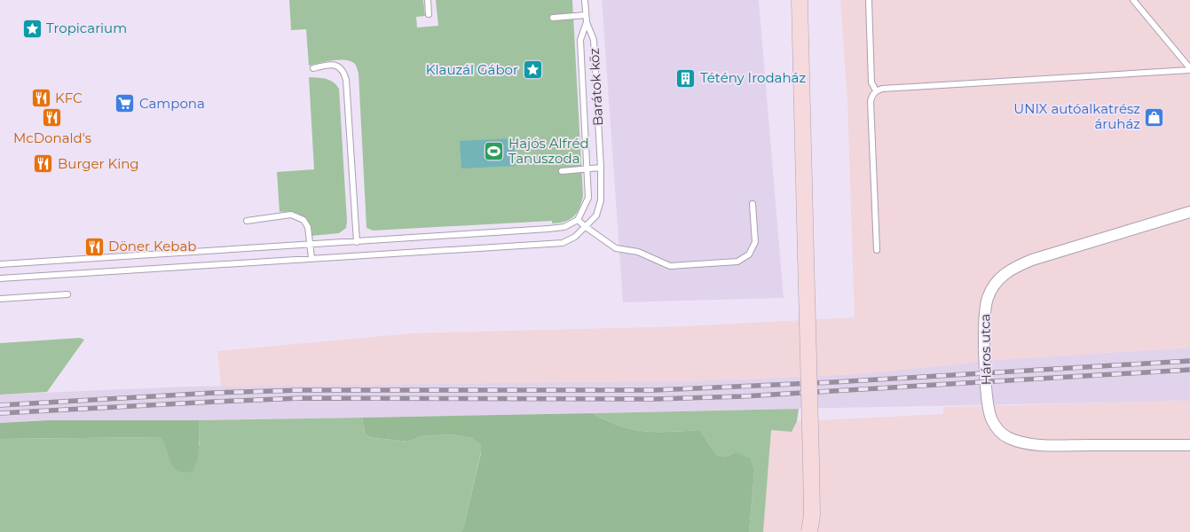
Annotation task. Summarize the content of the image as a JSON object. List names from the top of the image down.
{
  "streets": {
    "street": ["Háros utca"],
    "lane": ["Barátok köz"]
  },
  "places": {
    "place": ["Tropicarium", "Klauzál Gábor"],
    "building": ["Tétény Irodaház"],
    "restaurant": [
      "KFC",
      "McDonald's",
      "Burger King",
      "Döner Kebab"
    ],
    "supermarket": ["Campona"],
    "shop": ["UNIX autóalkatrész áruház"],
    "sports": ["Hajós Alfréd Tanuszoda"]
  }
}
